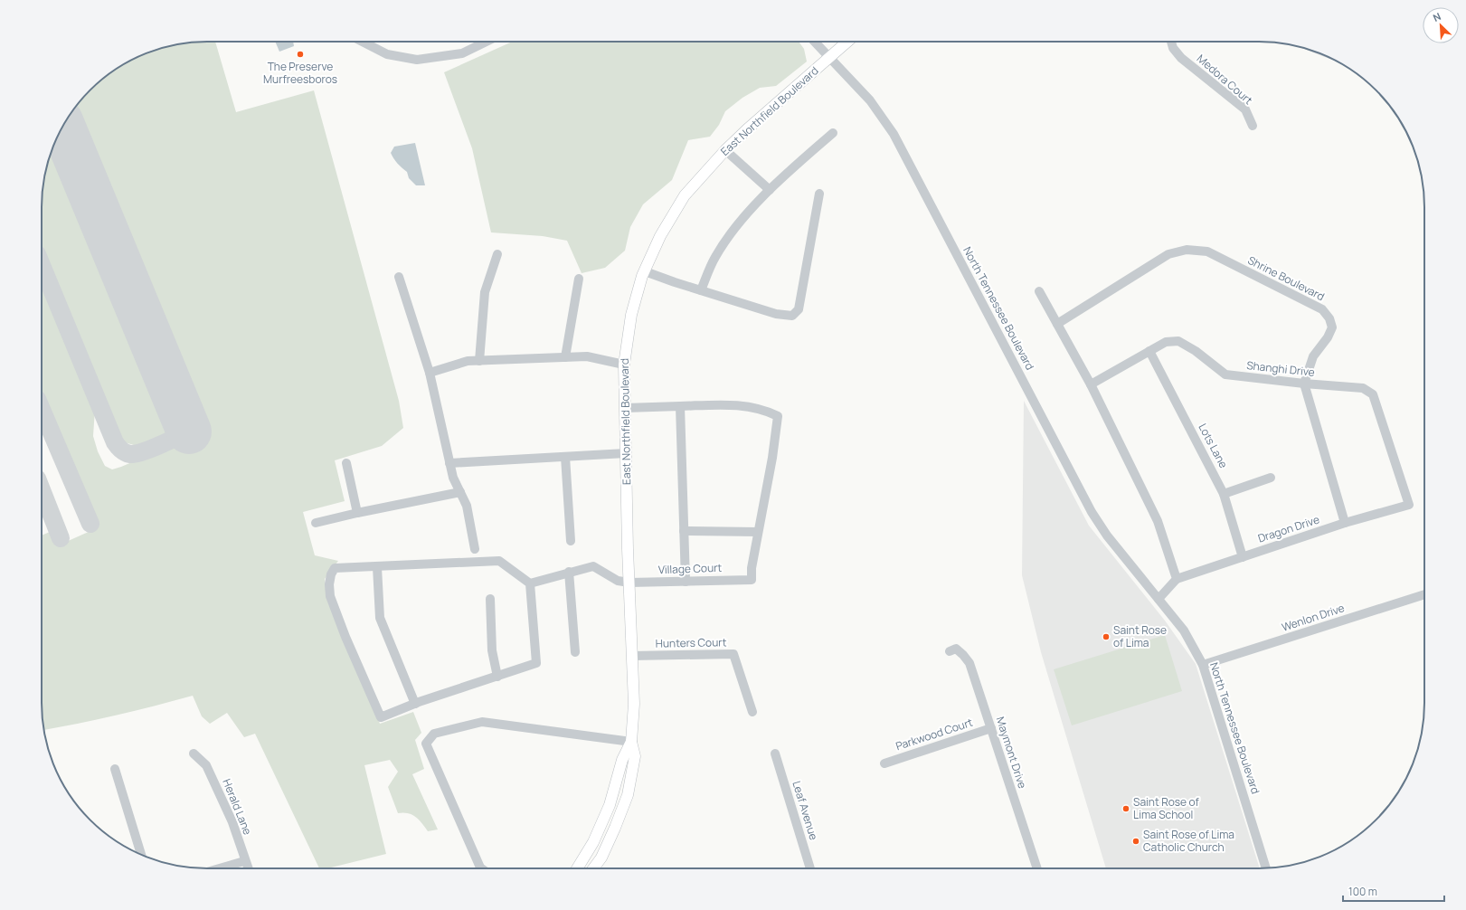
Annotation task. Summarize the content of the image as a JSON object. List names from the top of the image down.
{
  "streets": {
    "main road": ["East Northfield Boulevard"],
    "street": [
      "Medora Court",
      "Shrine Boulevard",
      "North Tennessee Boulevard",
      "Shanghi Drive",
      "Lots Lane",
      "Dragon Drive",
      "Village Court",
      "Wenlon Drive",
      "Hunters Court",
      "Parkwood Court",
      "Maymont Drive",
      "Herald Lane",
      "Leaf Avenue"
    ]
  },
  "crossings": [
    ["East Northfield Boulevard", "North Tennessee Boulevard"],
    ["East Northfield Boulevard", "Village Court"],
    ["East Northfield Boulevard", "Hunters Court"],
    ["Shrine Boulevard", "Shanghi Drive"],
    ["North Tennessee Boulevard", "Wenlon Drive"],
    ["Shanghi Drive", "Lots Lane"],
    ["Shanghi Drive", "Dragon Drive"],
    ["Lots Lane", "Dragon Drive"],
    ["Parkwood Court", "Maymont Drive"]
  ],
  "places": [
    "The Preserve Murfreesboros",
    "Saint Rose of Lima",
    "Saint Rose of Lima School",
    "Saint Rose of Lima Catholic Church"
  ],
  "scale_bar": "100 m",
  "north": "top left"
}
